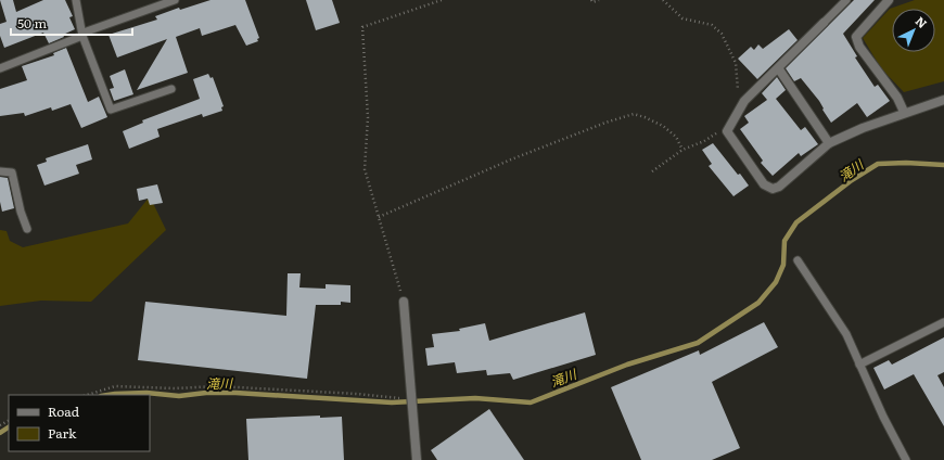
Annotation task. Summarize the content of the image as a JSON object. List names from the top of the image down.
{
  "water": ["滝川"],
  "legend": ["Road", "Park"],
  "scale_bar": "50 m",
  "north": "top right"
}
